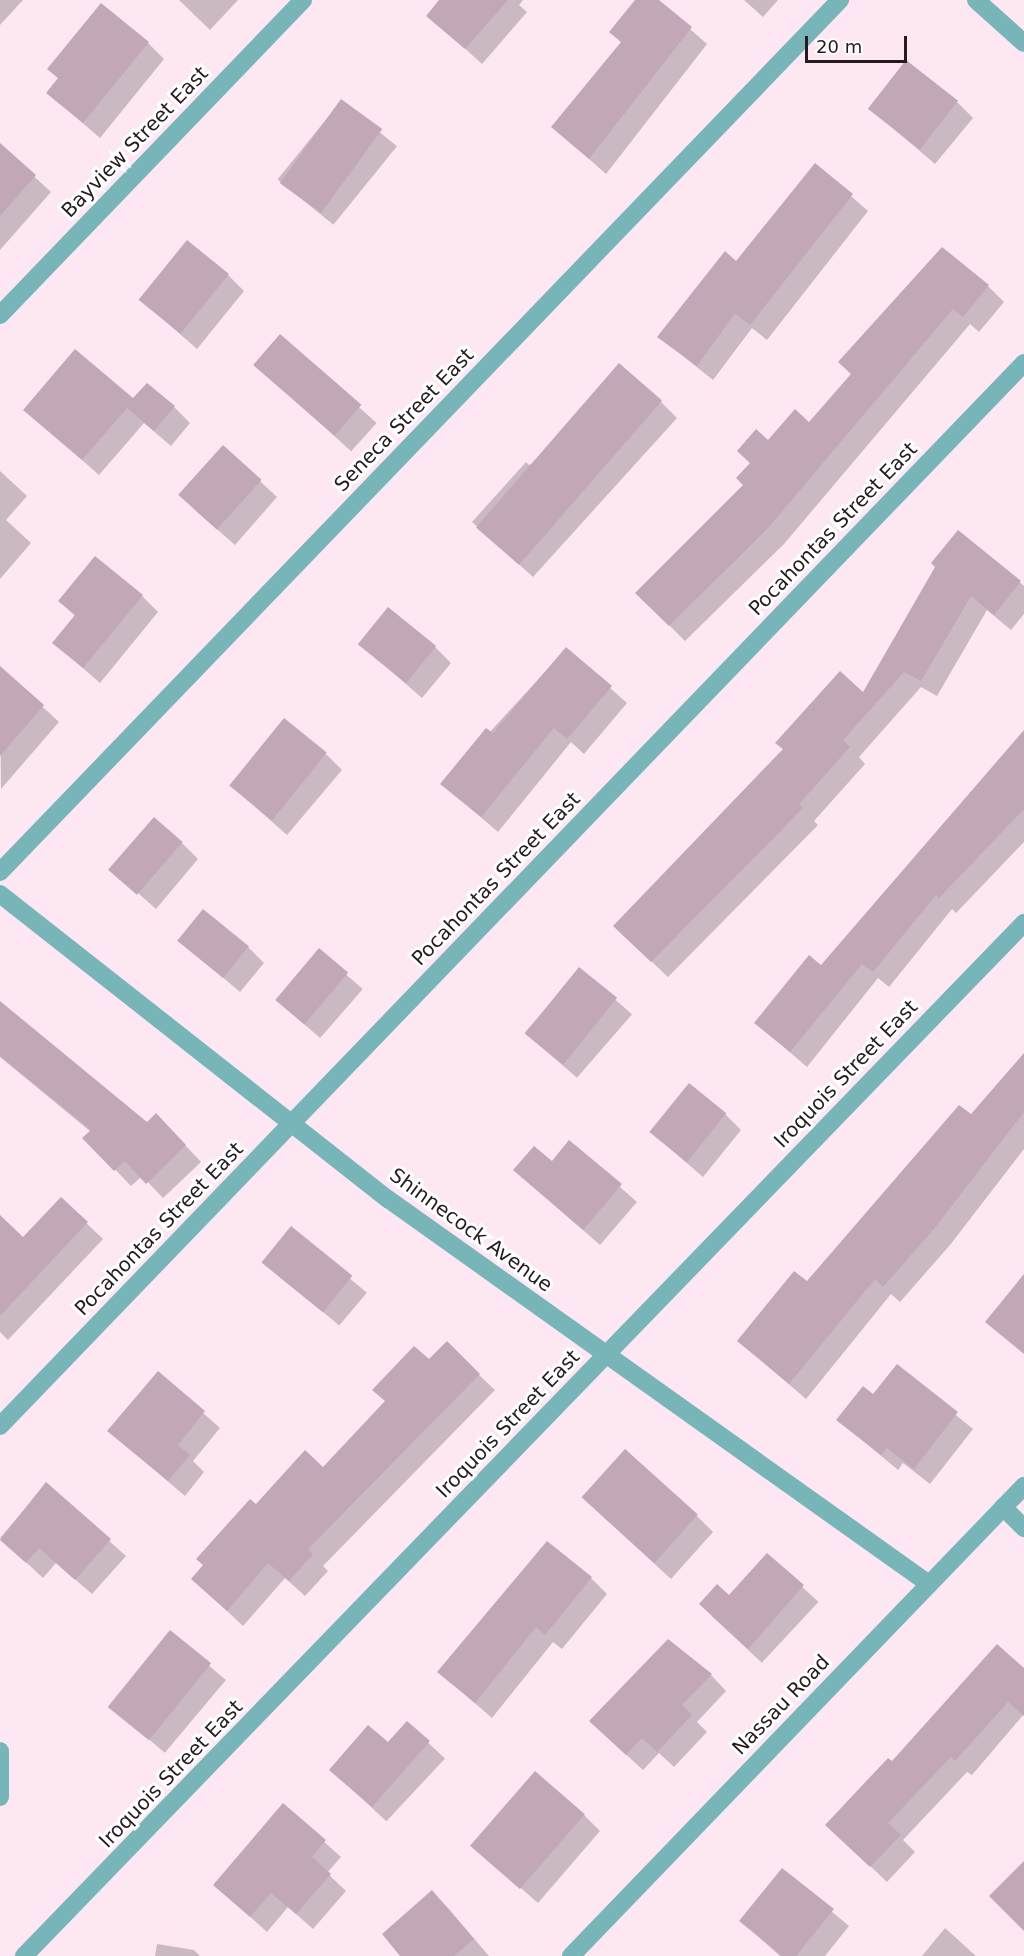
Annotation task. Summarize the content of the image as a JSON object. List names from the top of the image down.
{
  "streets": {
    "street": [
      "Bayview Street East",
      "Seneca Street East",
      "Pocahontas Street East",
      "Iroquois Street East",
      "Shinnecock Avenue",
      "Nassau Road"
    ]
  },
  "crossings": [
    ["Pocahontas Street East", "Shinnecock Avenue"],
    ["Iroquois Street East", "Shinnecock Avenue"],
    ["Shinnecock Avenue", "Nassau Road"]
  ],
  "scale_bar": "20 m"
}
